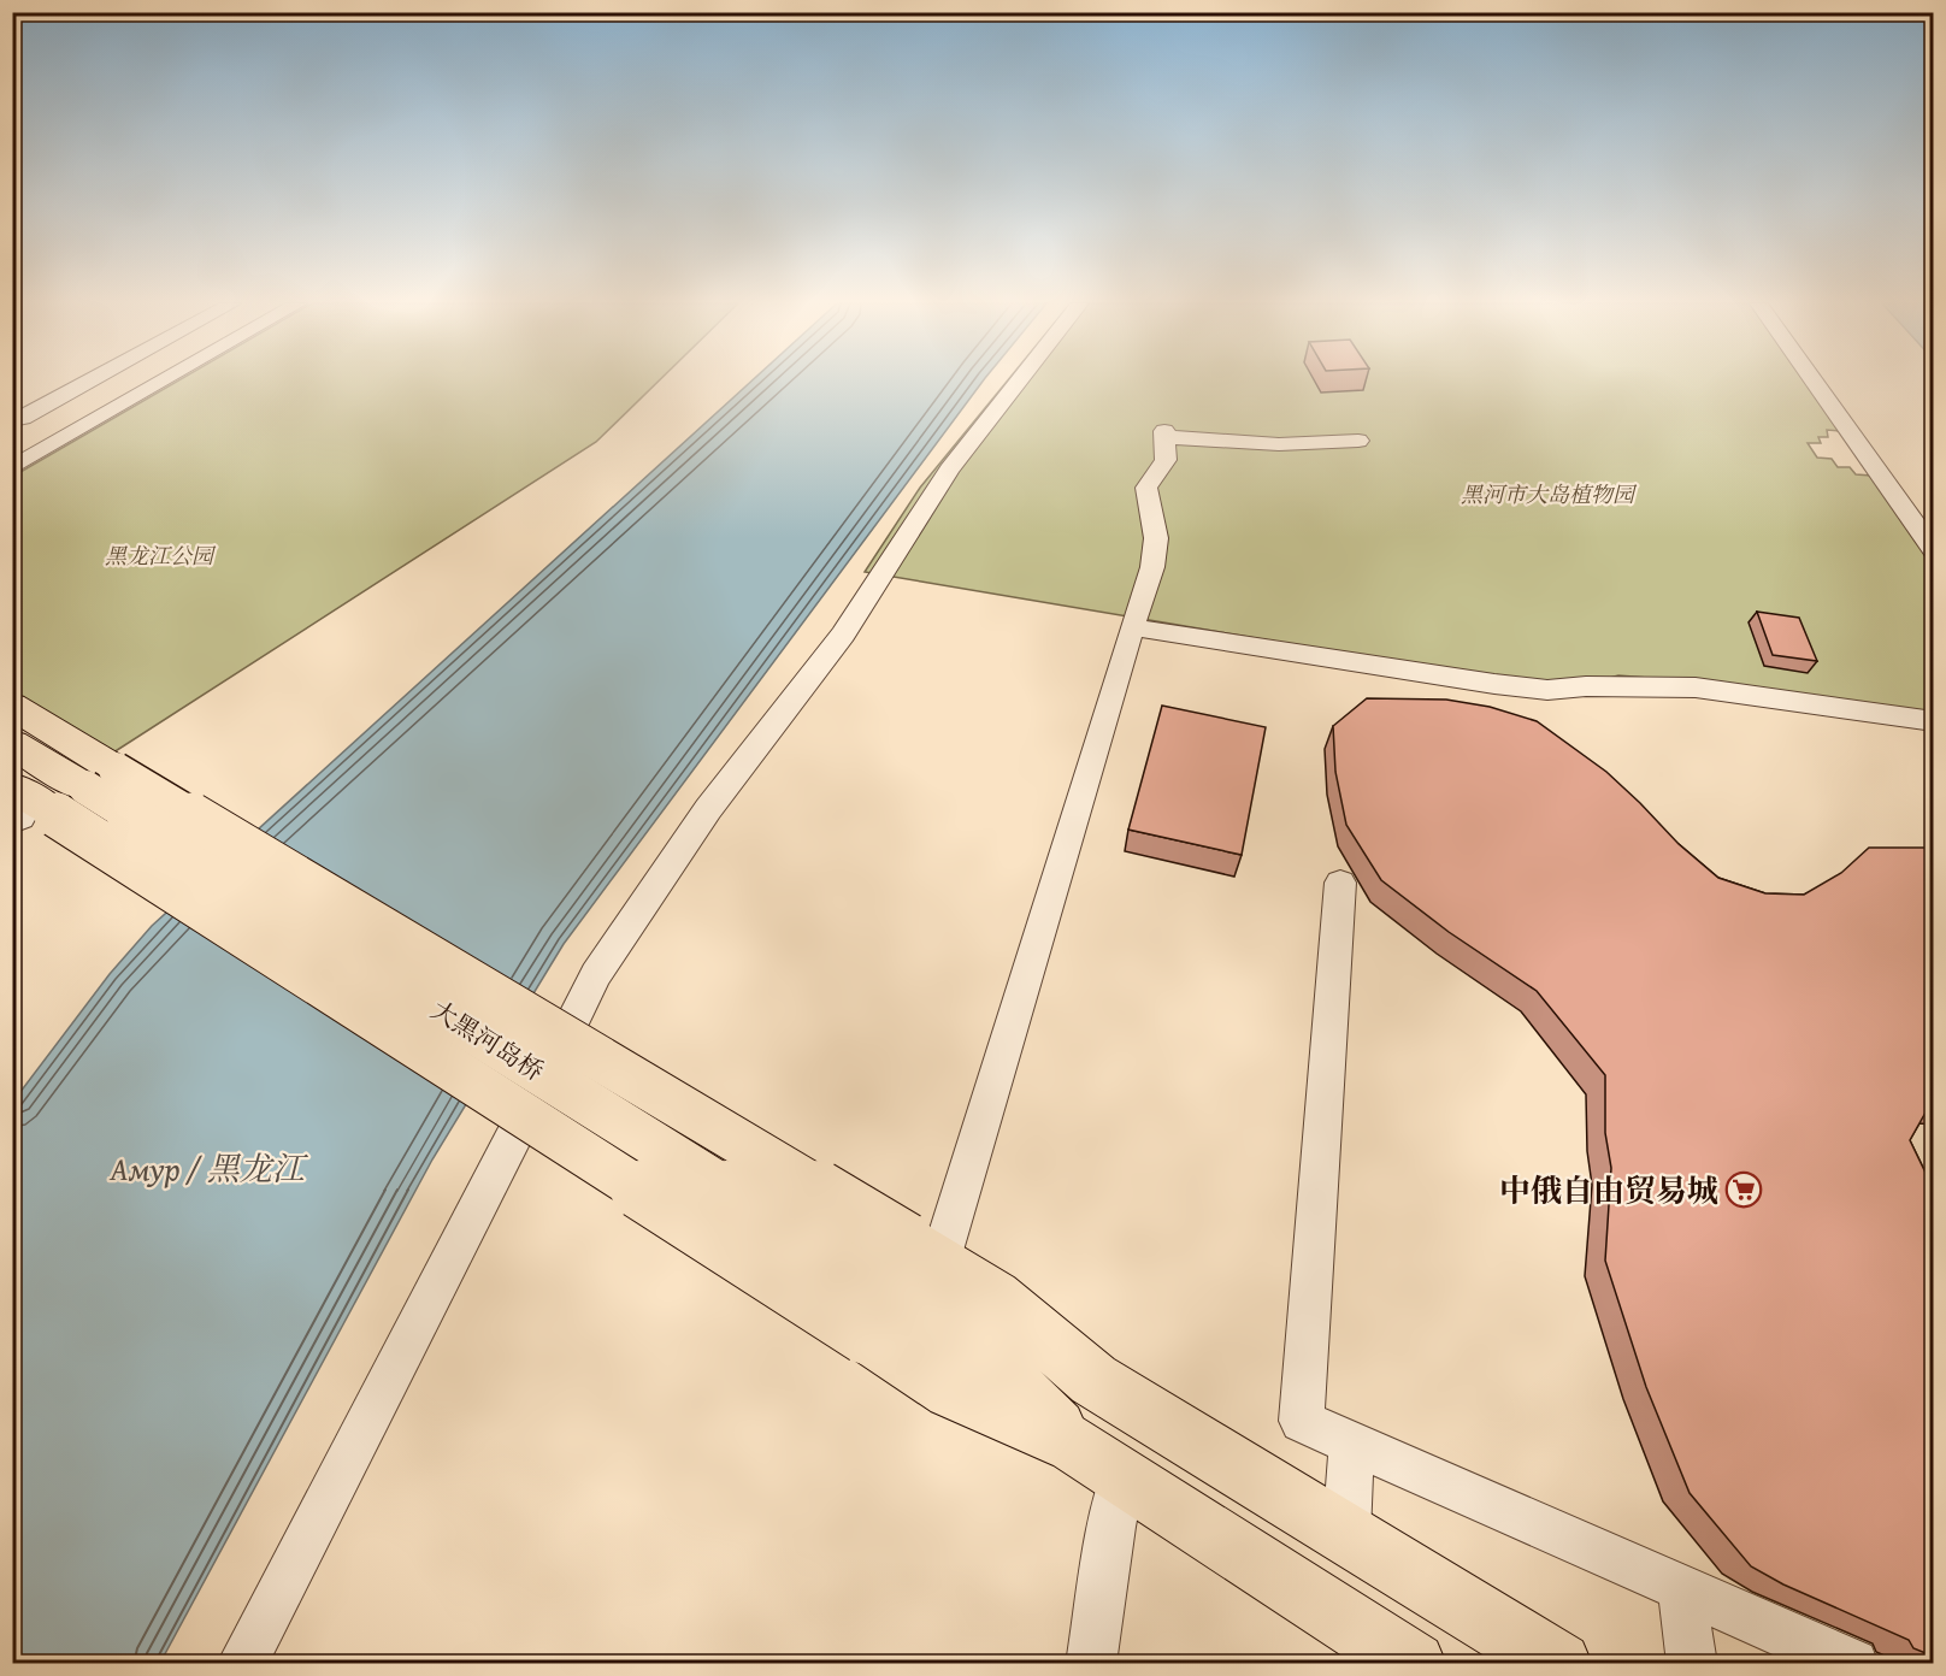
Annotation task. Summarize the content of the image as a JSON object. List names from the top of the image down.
{
  "water": ["Амур / 黑龙江"],
  "parks": ["黑河市大岛植物园", "黑龙江公园"],
  "places": {
    "supermarket": ["中俄自由贸易城"]
  }
}
